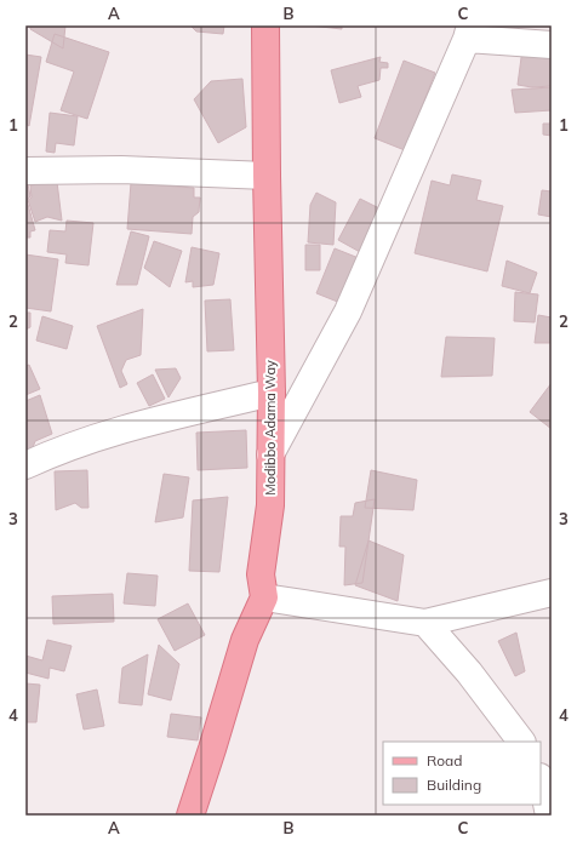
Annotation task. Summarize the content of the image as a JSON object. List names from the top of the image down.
{
  "streets": {
    "main road": ["Modibbo Adama Way"]
  },
  "legend": ["Road", "Building"],
  "grid": {
    "columns": ["A", "B", "C"],
    "rows": [
      "1",
      "2",
      "3",
      "4"
    ]
  }
}
